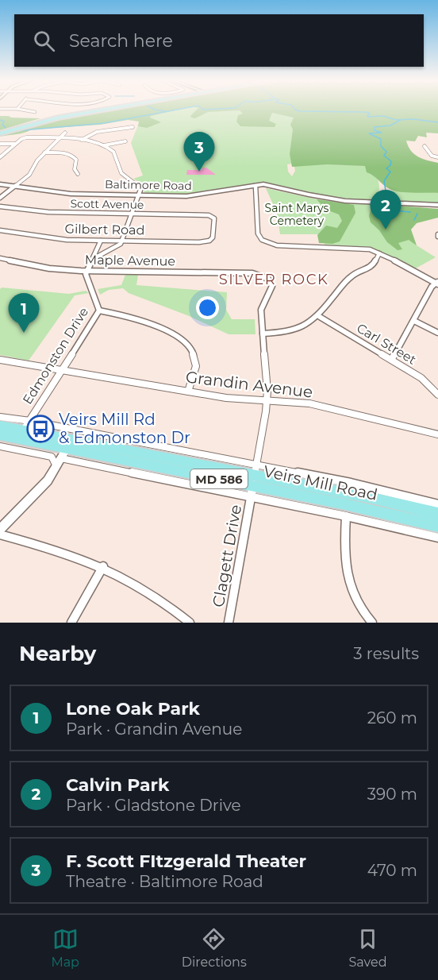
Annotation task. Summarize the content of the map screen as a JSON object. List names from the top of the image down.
{
  "streets": {
    "main road": ["MD 586", "Veirs Mill Road"],
    "street": [
      "Baltimore Road",
      "Scott Avenue",
      "Gilbert Road",
      "Maple Avenue",
      "Carl Street",
      "Edmonston Drive",
      "Grandin Avenue",
      "Clagett Drive"
    ]
  },
  "crossings": [
    ["Scott Avenue", "Gilbert Road"],
    ["Maple Avenue", "Edmonston Drive"],
    ["Maple Avenue", "Clagett Drive"],
    ["Edmonston Drive", "Grandin Avenue"],
    ["Edmonston Drive", "Veirs Mill Road"],
    ["Grandin Avenue", "Clagett Drive"],
    ["Veirs Mill Road", "Clagett Drive"]
  ],
  "districts": ["SILVER ROCK"],
  "parks": ["Saint Marys Cemetery"],
  "places": {
    "bus stop": ["Veirs Mill Rd & Edmonston Dr"]
  },
  "page": {
    "search": "Search here",
    "pins": ["3", "2", "1"],
    "heading": ["Nearby", "3 results"],
    "list": [
      {
        "mark": "1",
        "name": "Lone Oak Park",
        "note": "Park · Grandin Avenue",
        "value": "260 m"
      },
      {
        "mark": "2",
        "name": "Calvin Park",
        "note": "Park · Gladstone Drive",
        "value": "390 m"
      },
      {
        "mark": "3",
        "name": "F. Scott FItzgerald Theater",
        "note": "Theatre · Baltimore Road",
        "value": "470 m"
      }
    ],
    "nav": ["Map", "Directions", "Saved"]
  }
}
